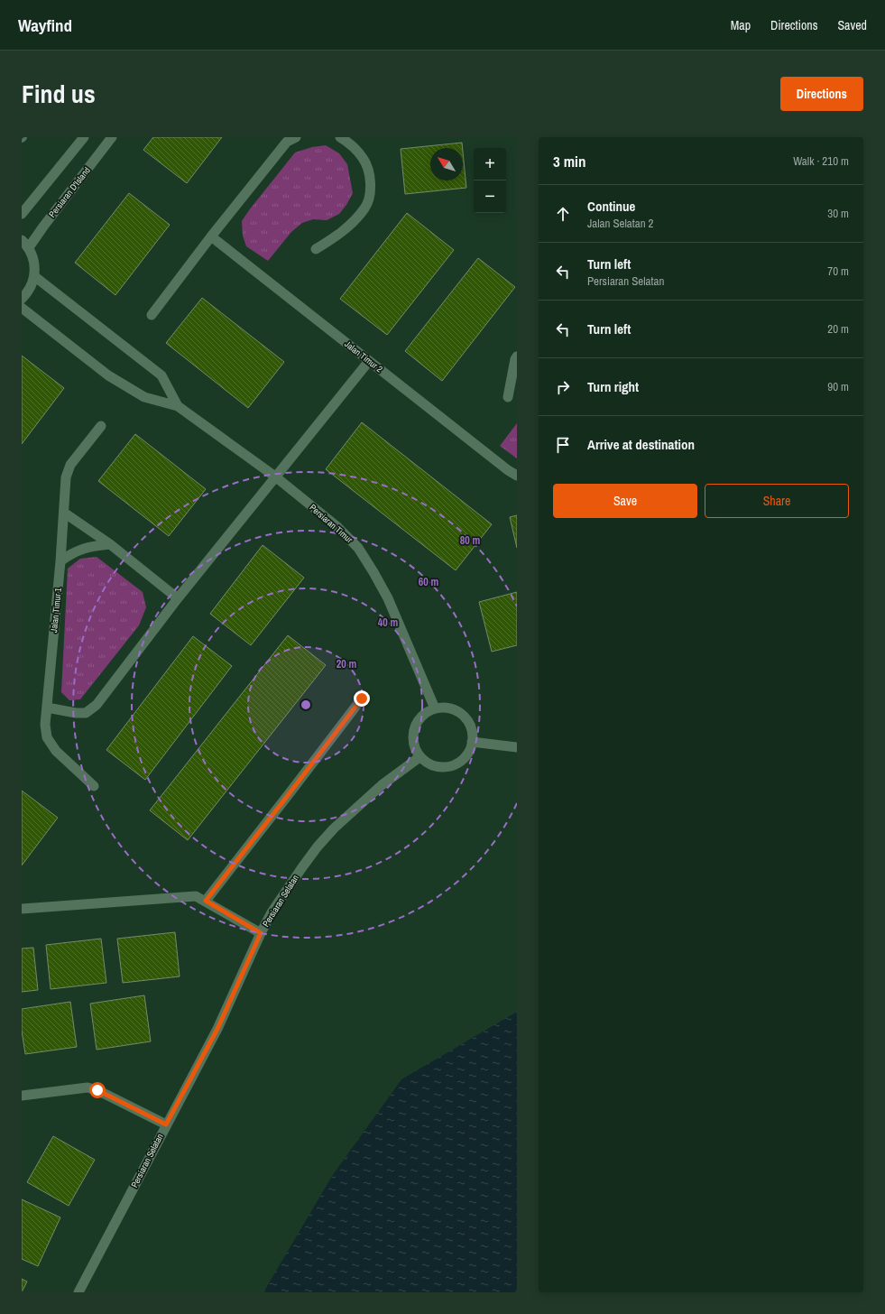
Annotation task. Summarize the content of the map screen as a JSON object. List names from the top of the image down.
{
  "streets": {
    "street": [
      "Persiaran D'Island",
      "Jalan Timur 2",
      "Persiaran Timur",
      "Jalan Timur 1",
      "Persiaran Selatan"
    ]
  },
  "crossings": [
    ["Persiaran Timur", "Persiaran Selatan"]
  ],
  "north": "top left",
  "page": {
    "header": "Wayfind",
    "nav": ["Map", "Directions", "Saved"],
    "title": "Find us",
    "buttons": [
      "Directions",
      ["Save", "Share"]
    ],
    "heading": ["3 min", "Walk · 210 m"],
    "map_buttons": ["+", "−"],
    "list": [
      ["Continue", "Jalan Selatan 2", "30 m"],
      ["Turn left", "Persiaran Selatan", "70 m"],
      ["Turn left", "20 m"],
      ["Turn right", "90 m"],
      "Arrive at destination"
    ]
  },
  "rings": [
    "80 m",
    "60 m",
    "40 m",
    "20 m"
  ]
}
